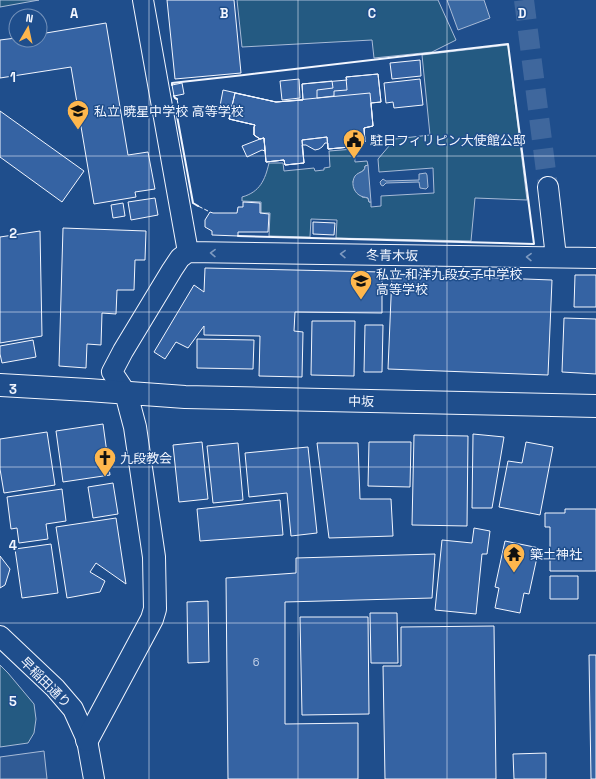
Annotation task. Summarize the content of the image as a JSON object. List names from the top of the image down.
{
  "streets": {
    "street": ["冬青木坂", "中坂", "早稲田通り"]
  },
  "one_way": ["冬青木坂"],
  "places": {
    "school or university": ["私立 暁星中学校 高等学校", "私立 和洋九段女子中学校 高等学校"],
    "public building": ["駐日フィリピン大使館公邸"],
    "church": ["九段教会"],
    "temple": ["築土神社"]
  },
  "house_numbers": ["6"],
  "north": "top",
  "grid": {
    "columns": [
      "A",
      "B",
      "C",
      "D"
    ],
    "rows": [
      "1",
      "2",
      "3",
      "4",
      "5"
    ]
  }
}
